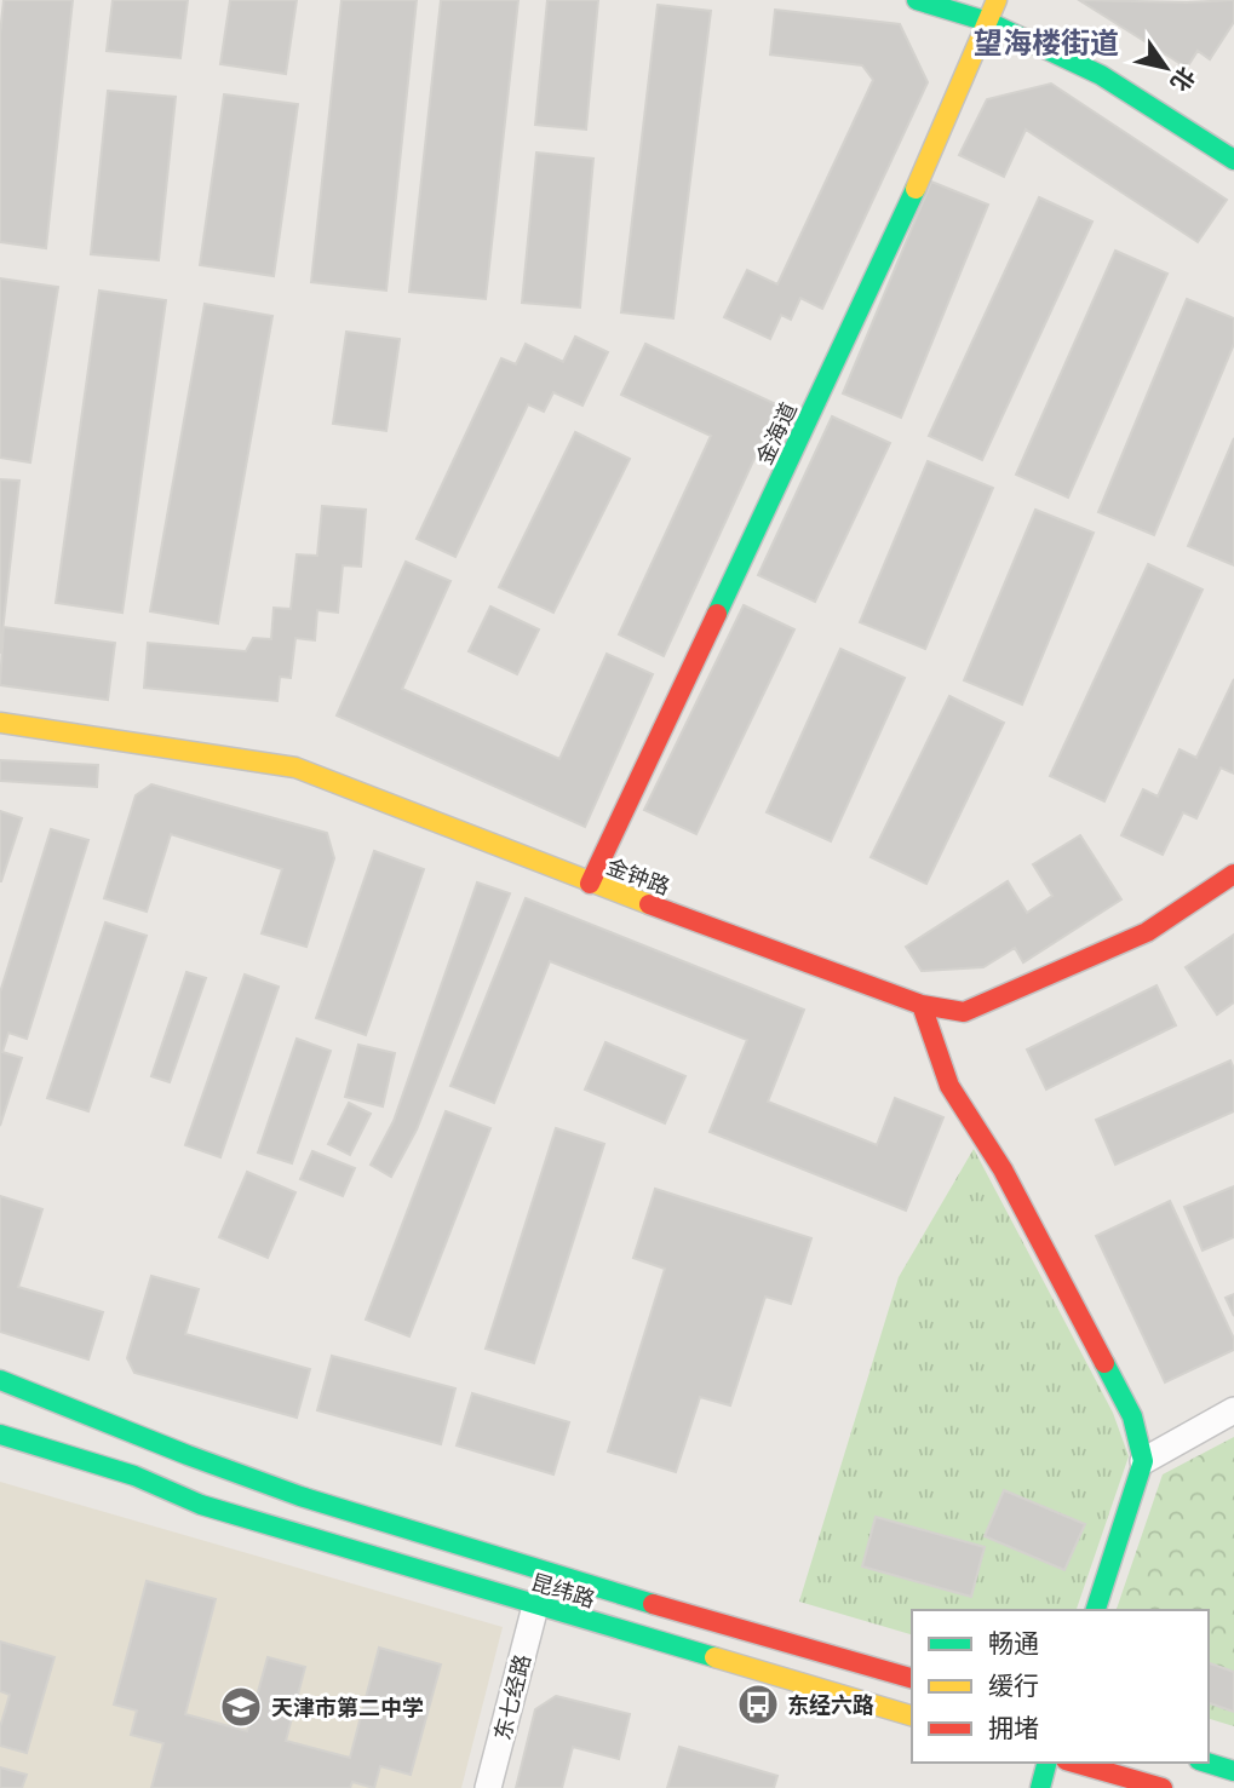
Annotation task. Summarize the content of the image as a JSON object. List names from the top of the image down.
{
  "streets": {
    "street": [
      "金海道",
      "金钟路",
      "昆纬路",
      "东七经路"
    ]
  },
  "crossings": [
    ["金海道", "金钟路"],
    ["昆纬路", "东七经路"]
  ],
  "districts": ["望海楼街道"],
  "places": {
    "bus stop": ["东经六路"],
    "school or university": ["天津市第二中学"]
  },
  "legend": ["畅通", "缓行", "拥堵"],
  "north": "bottom right"
}
